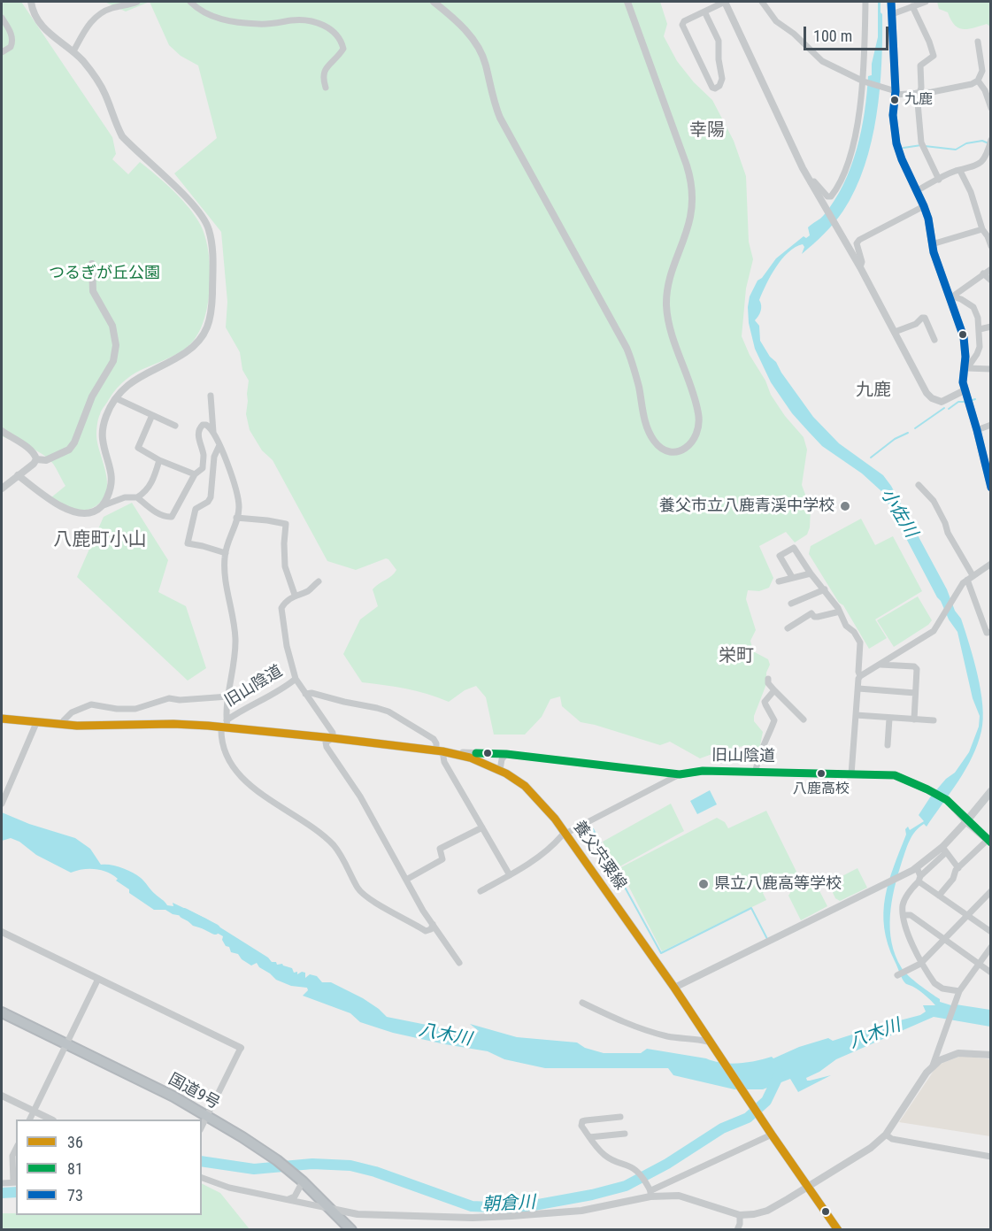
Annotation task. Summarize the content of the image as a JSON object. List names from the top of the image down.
{
  "streets": {
    "highway": ["国道9号"],
    "main road": ["養父宍粟線"],
    "street": ["旧山陰道"]
  },
  "crossings": [
    ["旧山陰道", "養父宍粟線"]
  ],
  "districts": [
    "幸陽",
    "九鹿",
    "八鹿町小山",
    "栄町"
  ],
  "water": ["小佐川", "八木川", "朝倉川"],
  "parks": ["つるぎが丘公園"],
  "places": [
    "九鹿",
    "養父市立八鹿青渓中学校",
    "八鹿高校",
    "県立八鹿高等学校"
  ],
  "lines": ["transit line 73", "transit line 36", "transit line 81"],
  "legend": ["36", "81", "73"],
  "scale_bar": "100 m"
}
